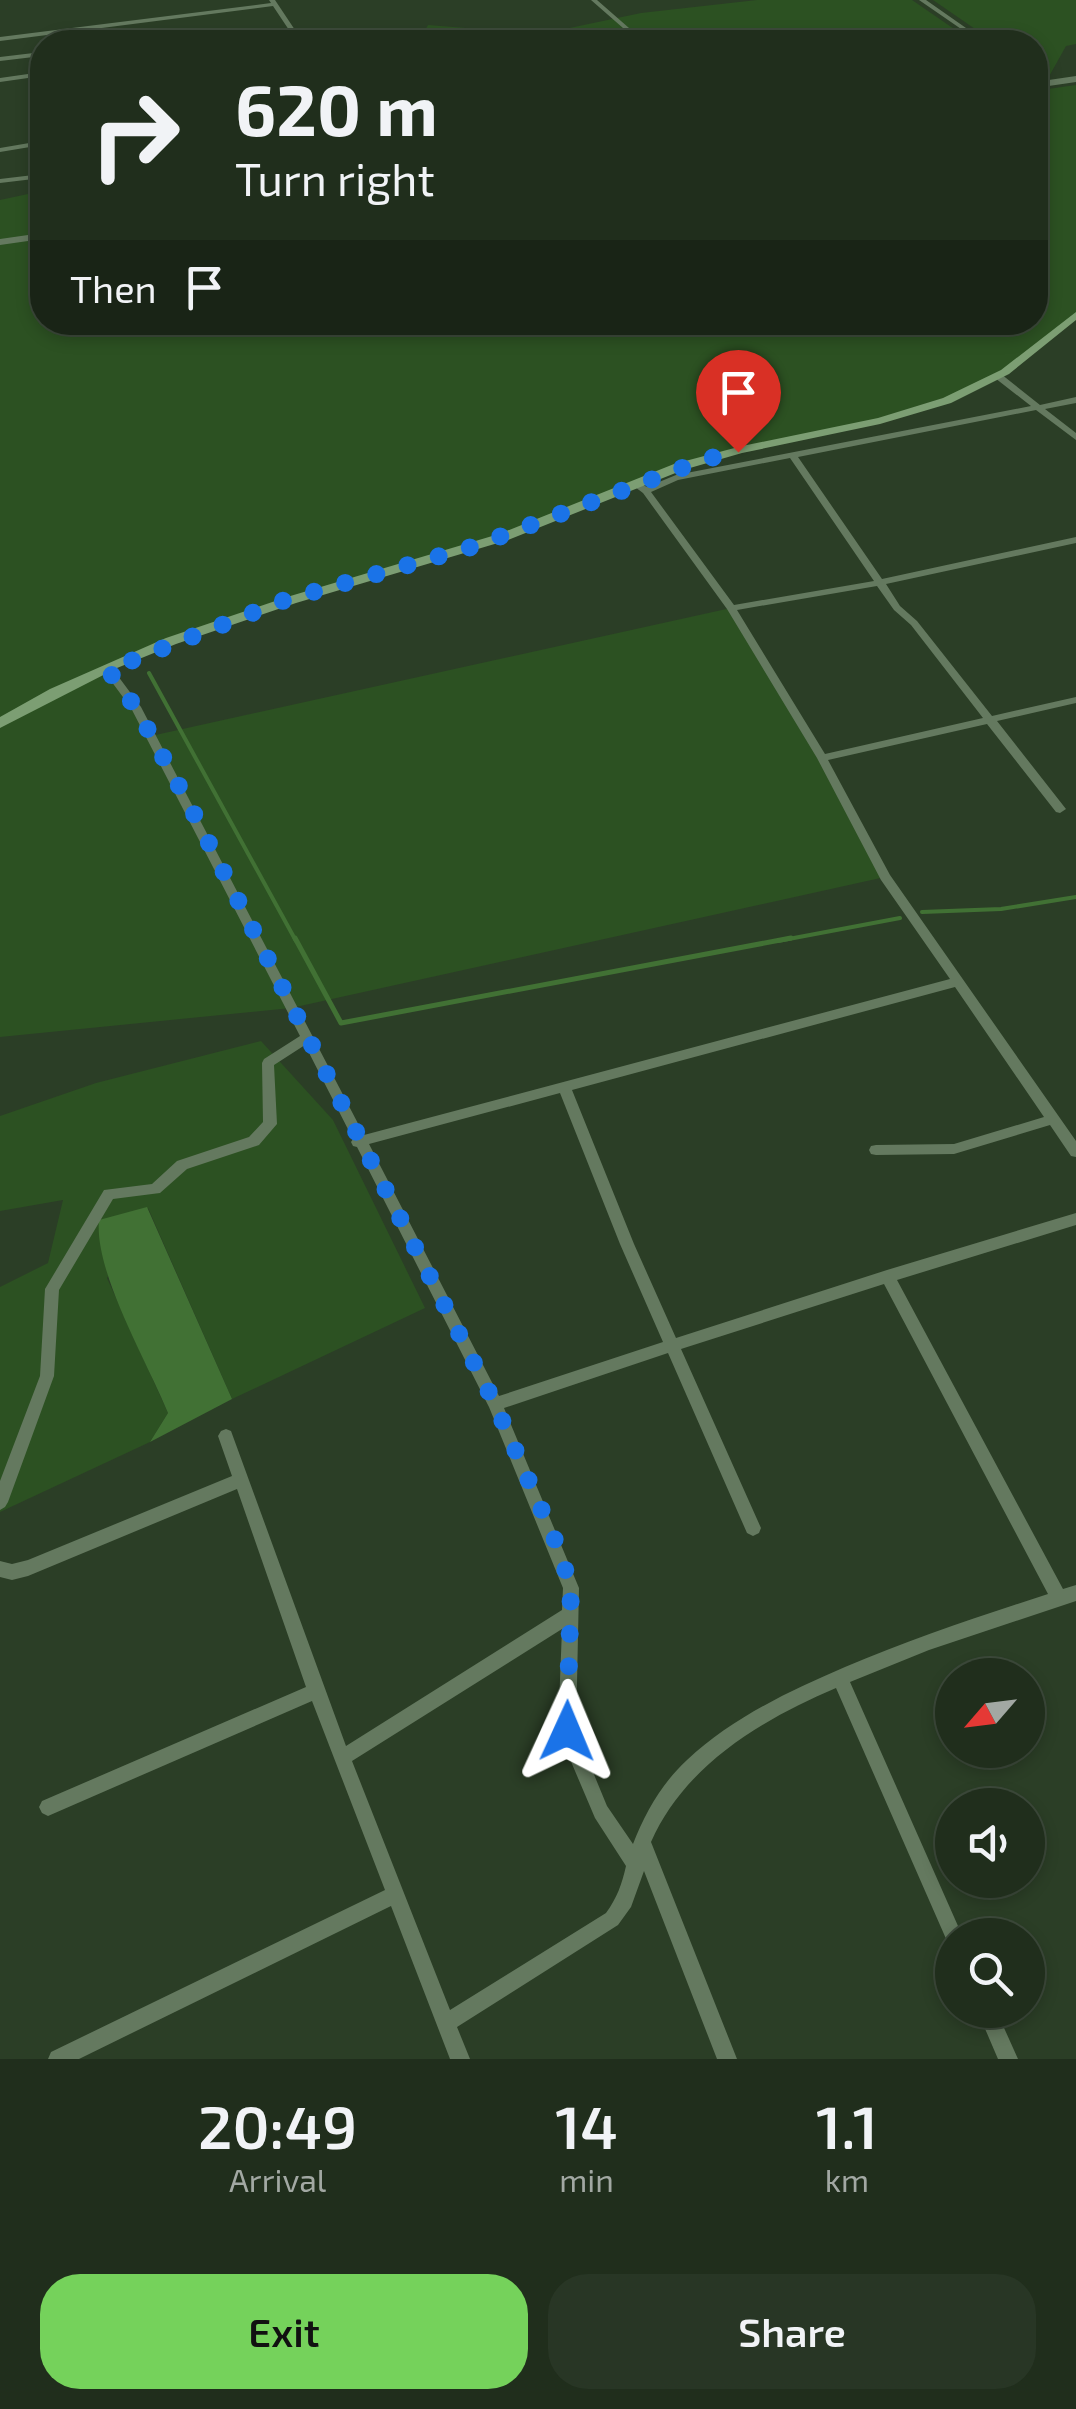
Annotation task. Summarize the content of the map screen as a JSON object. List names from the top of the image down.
{
  "north": "bottom left",
  "page": {
    "turn": ["620 m", "Turn right"],
    "then": "Then",
    "eta": [
      "20:49",
      "Arrival",
      "14",
      "min",
      "1.1",
      "km"
    ],
    "buttons": ["Exit", "Share"]
  }
}
